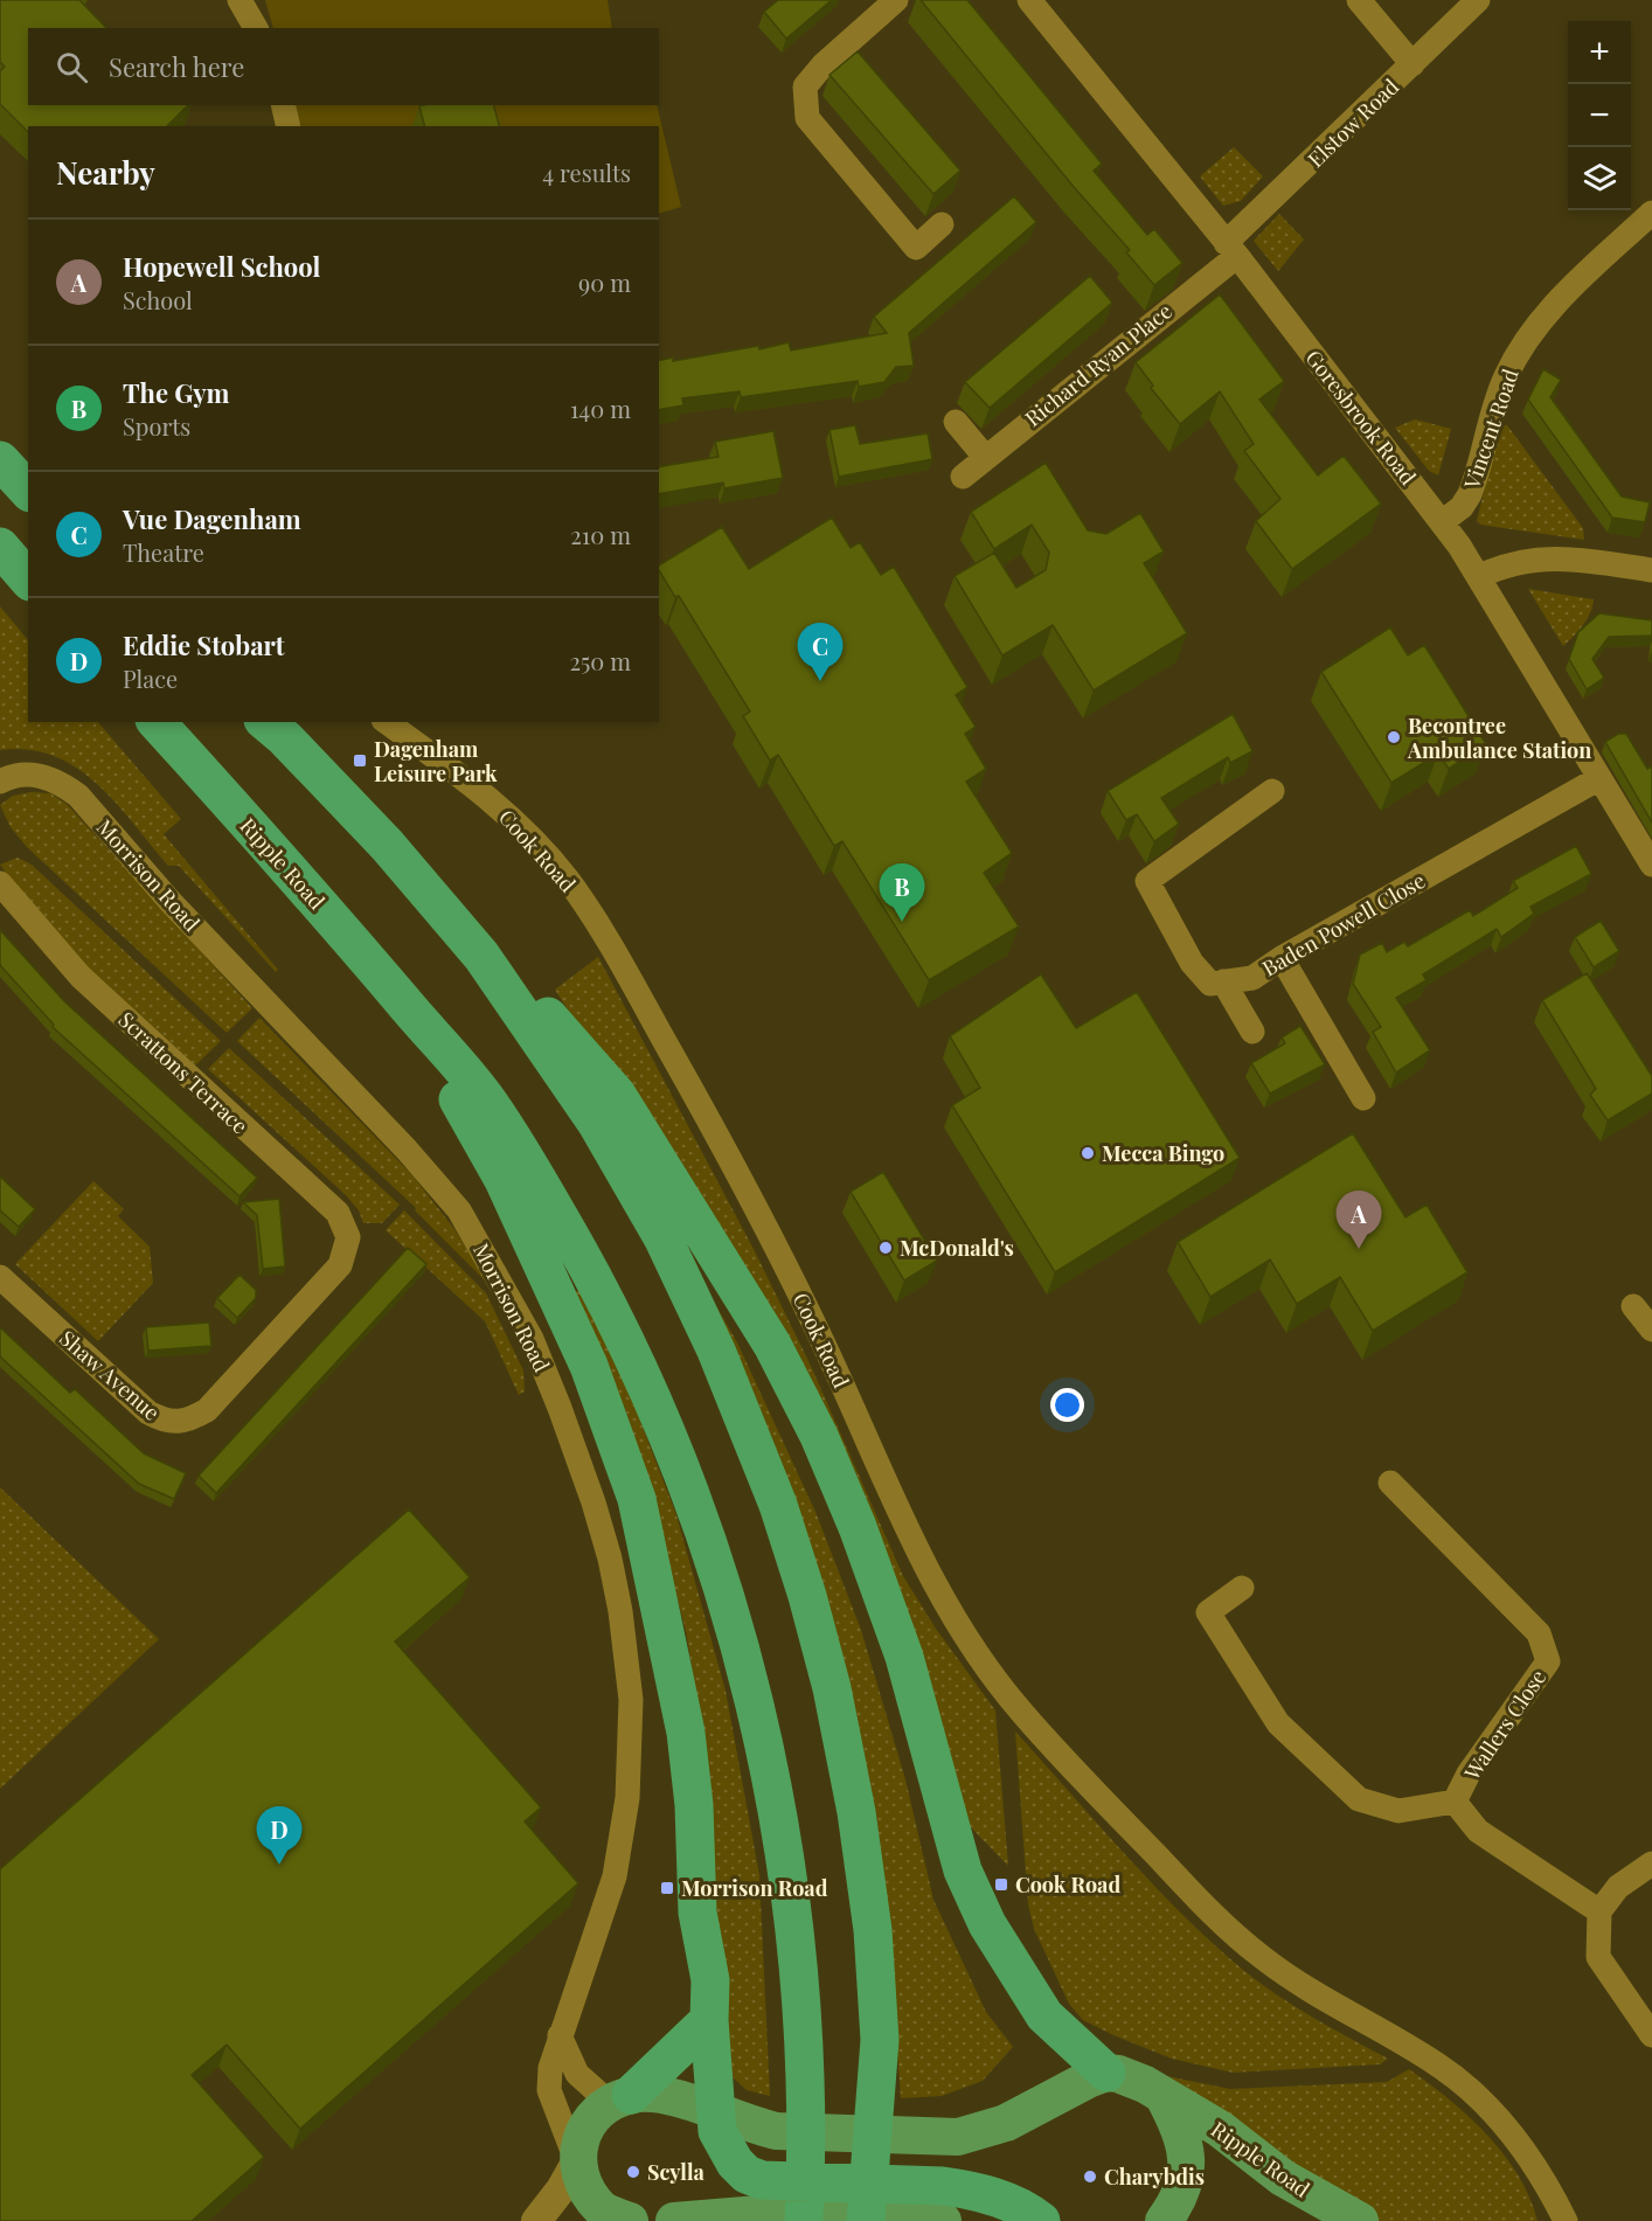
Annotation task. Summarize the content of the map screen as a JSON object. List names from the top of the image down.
{
  "streets": {
    "highway": ["Ripple Road"],
    "street": [
      "Elstow Road",
      "Richard Ryan Place",
      "Goresbrook Road",
      "Vincent Road",
      "Cook Road",
      "Morrison Road",
      "Baden Powell Close",
      "Scrattons Terrace",
      "Shaw Avenue",
      "Wallers Close"
    ]
  },
  "crossings": [
    ["Elstow Road", "Richard Ryan Place"],
    ["Elstow Road", "Goresbrook Road"],
    ["Richard Ryan Place", "Goresbrook Road"],
    ["Goresbrook Road", "Vincent Road"],
    ["Goresbrook Road", "Baden Powell Close"],
    ["Scrattons Terrace", "Shaw Avenue"]
  ],
  "places": {
    "other": [
      "Becontree Ambulance Station",
      "Mecca Bingo",
      "McDonald's",
      "Scylla",
      "Charybdis"
    ],
    "transit": ["Dagenham Leisure Park", "Cook Road", "Morrison Road"]
  },
  "page": {
    "map_buttons": ["+", "−"],
    "search": "Search here",
    "heading": ["Nearby", "4 results"],
    "list": [
      {
        "mark": "A",
        "name": "Hopewell School",
        "note": "School",
        "value": "90 m"
      },
      {
        "mark": "B",
        "name": "The Gym",
        "note": "Sports",
        "value": "140 m"
      },
      {
        "mark": "C",
        "name": "Vue Dagenham",
        "note": "Theatre",
        "value": "210 m"
      },
      {
        "mark": "D",
        "name": "Eddie Stobart",
        "note": "Place",
        "value": "250 m"
      }
    ],
    "pins": [
      "C",
      "B",
      "A",
      "D"
    ]
  }
}
